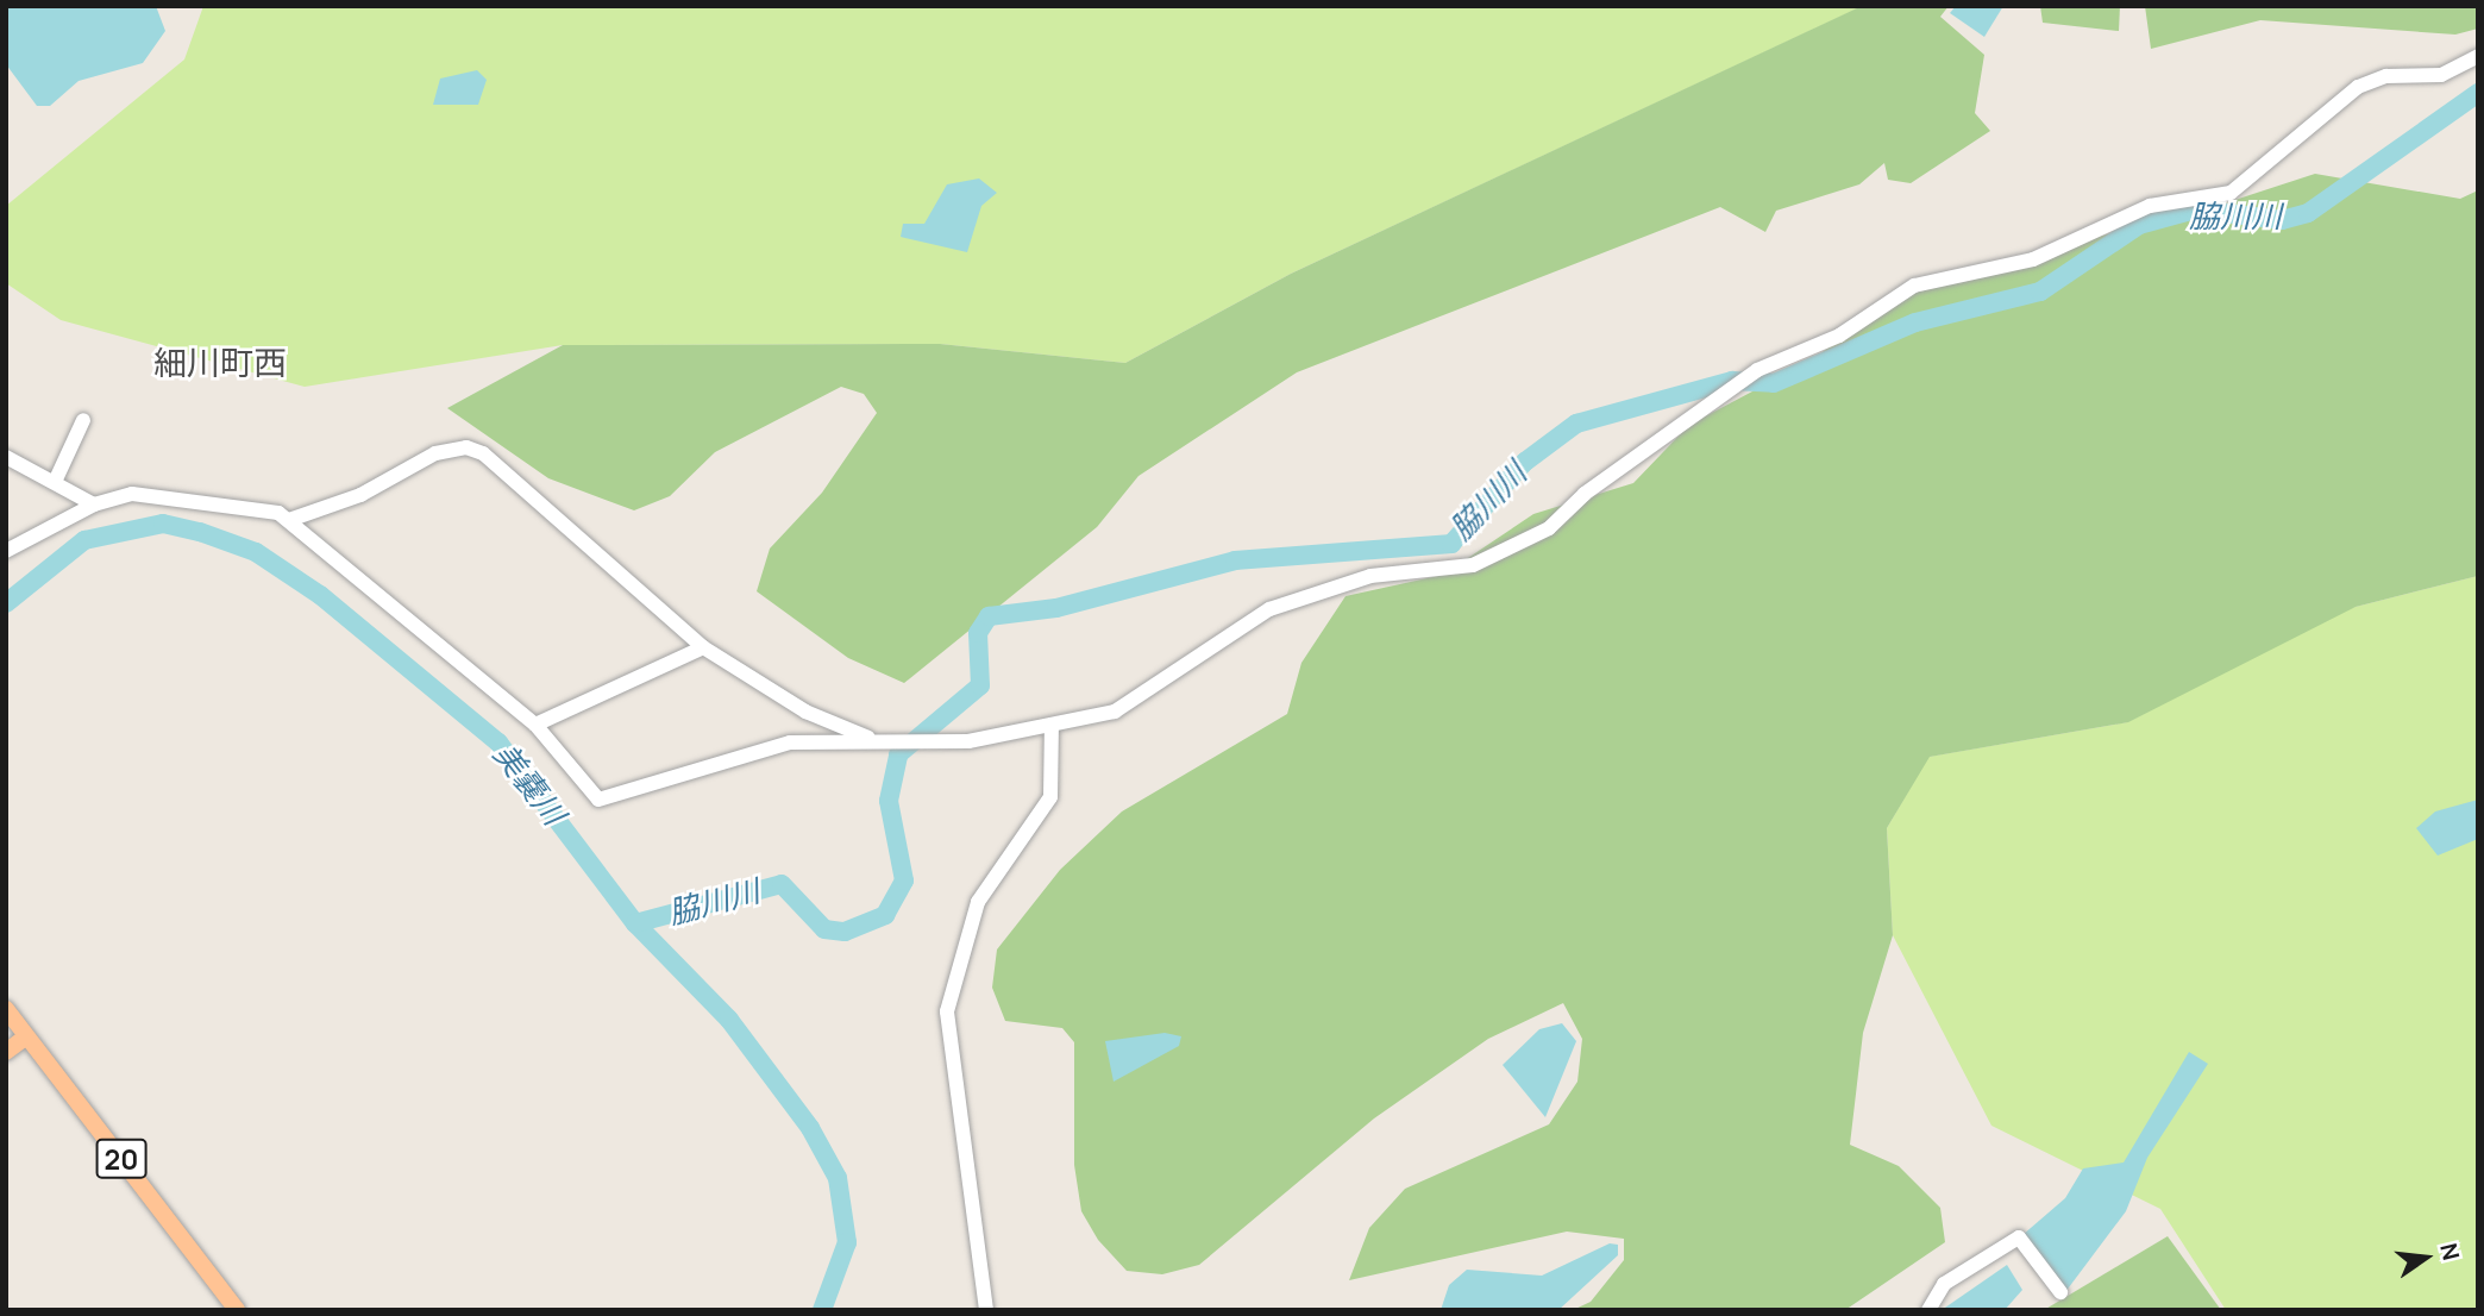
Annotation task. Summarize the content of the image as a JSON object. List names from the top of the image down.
{
  "streets": {
    "main road": ["20"]
  },
  "districts": ["細川町西"],
  "water": ["脇川川", "美嚢川"],
  "north": "right"
}
